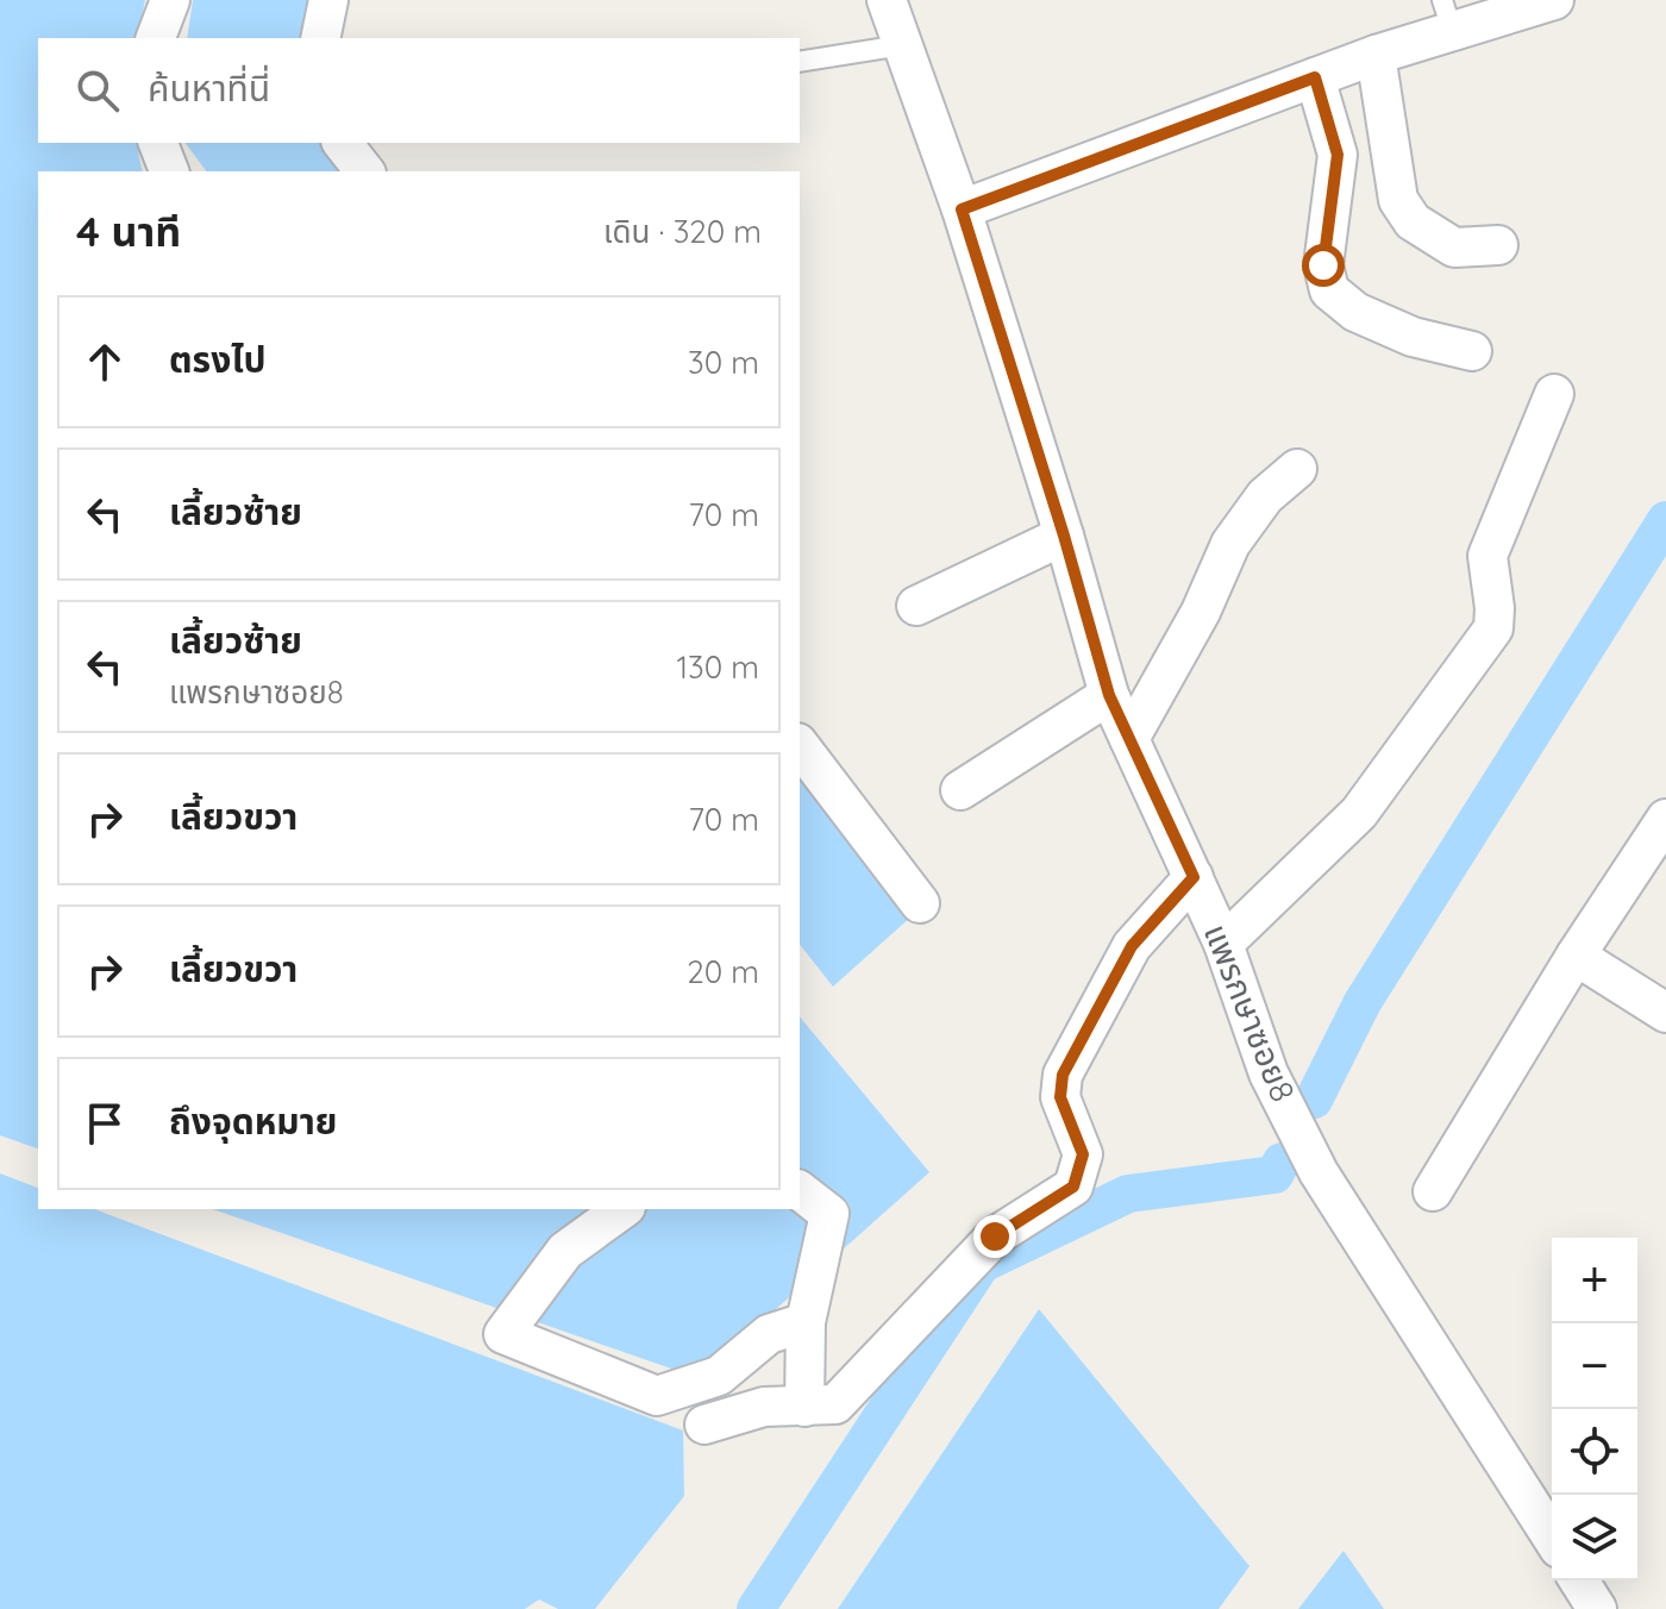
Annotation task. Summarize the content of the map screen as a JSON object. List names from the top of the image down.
{
  "streets": {
    "street": ["แพรกษาซอย8"]
  },
  "page": {
    "search": "ค้นหาที่นี่",
    "heading": ["4 นาที", "เดิน · 320 m"],
    "list": [
      ["ตรงไป", "30 m"],
      ["เลี้ยวซ้าย", "70 m"],
      ["เลี้ยวซ้าย", "แพรกษาซอย8", "130 m"],
      ["เลี้ยวขวา", "70 m"],
      ["เลี้ยวขวา", "20 m"],
      "ถึงจุดหมาย"
    ],
    "map_buttons": ["+", "−"]
  }
}
